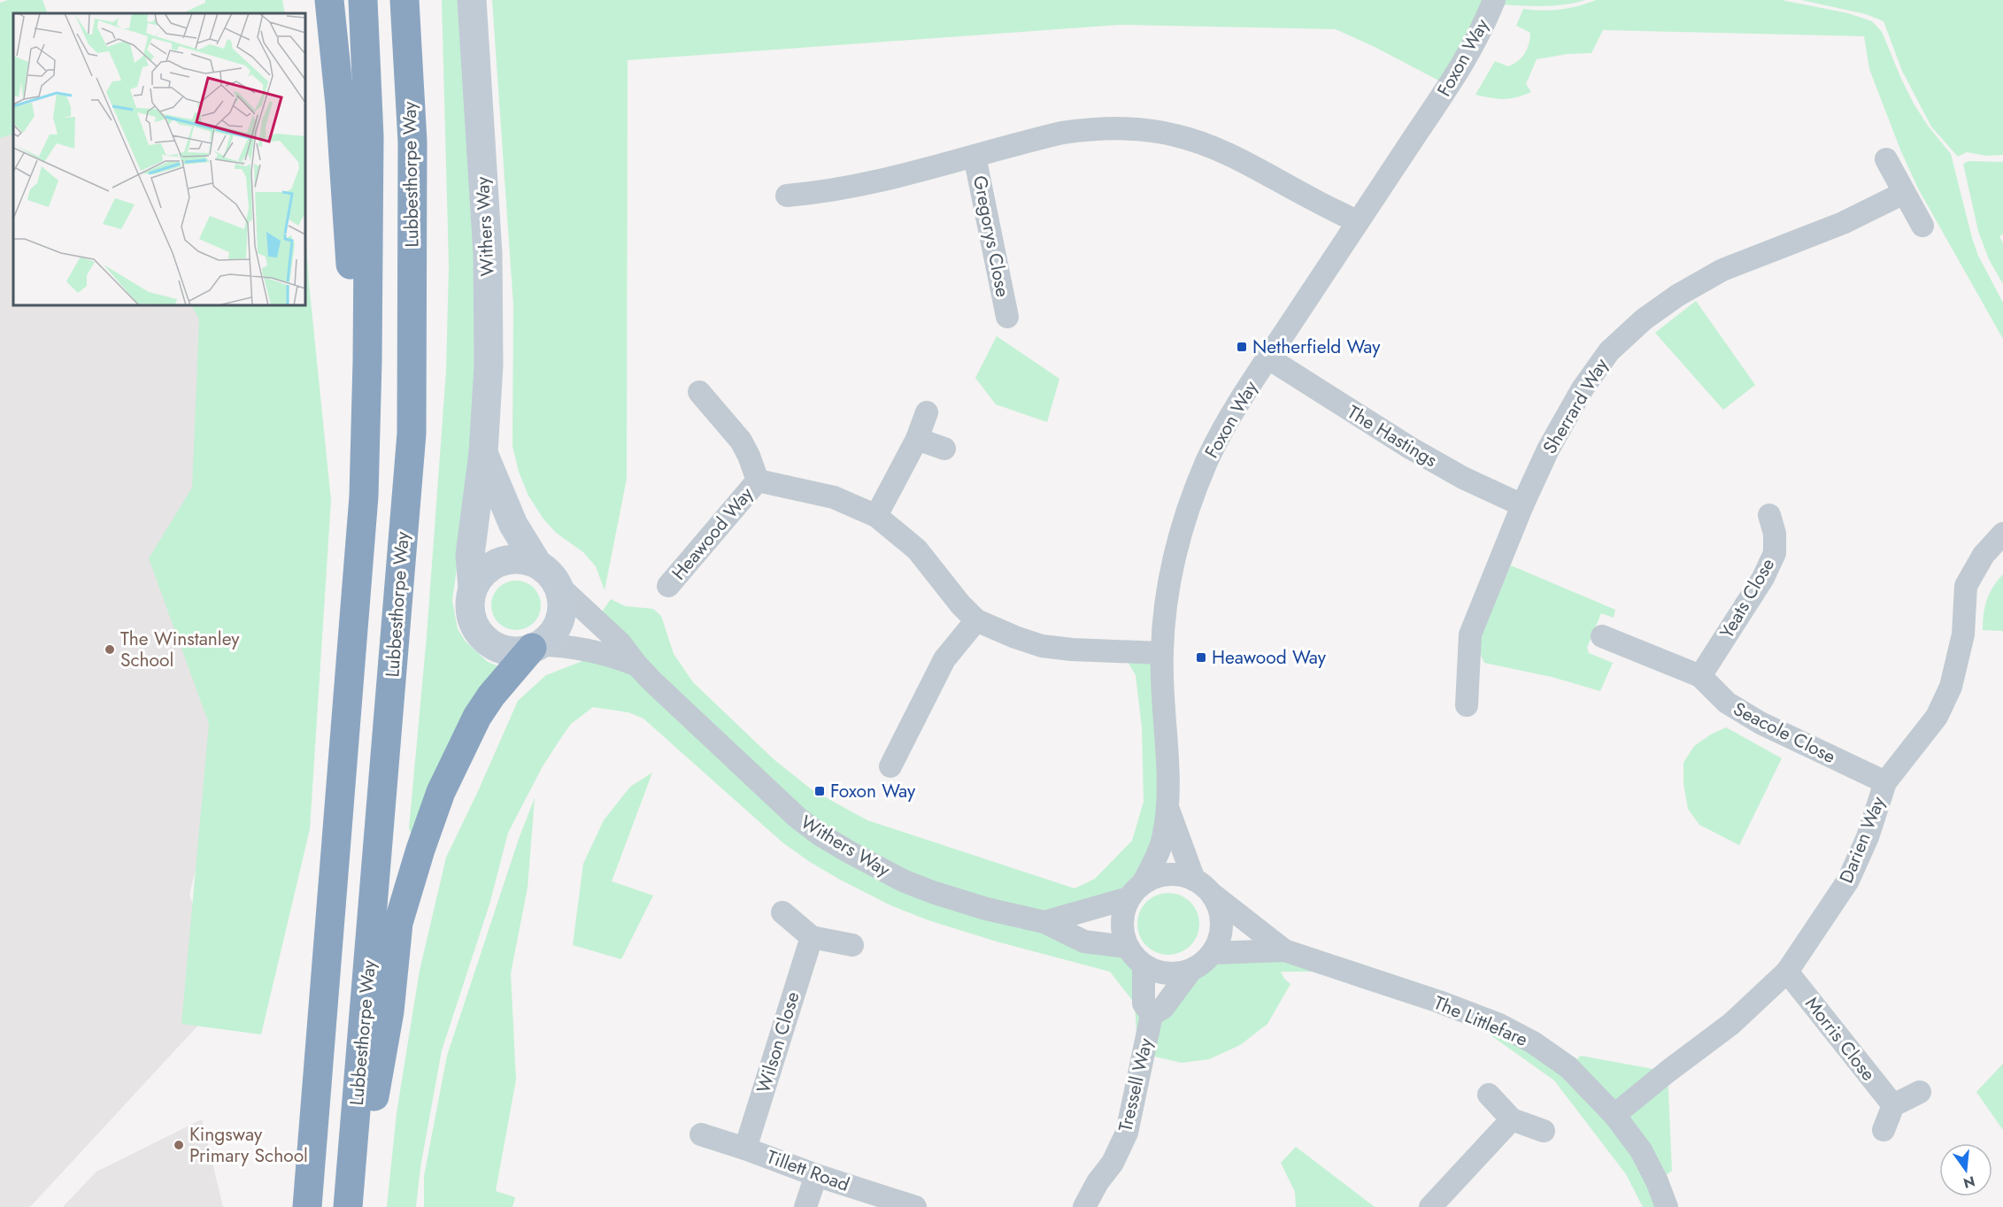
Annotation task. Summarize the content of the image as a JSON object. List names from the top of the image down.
{
  "streets": {
    "highway": ["Lubbesthorpe Way"],
    "street": [
      "Foxon Way",
      "Withers Way",
      "Gregorys Close",
      "Sherrard Way",
      "The Hastings",
      "Heawood Way",
      "Yeats Close",
      "Seacole Close",
      "Darien Way",
      "The Littlefare",
      "Morris Close",
      "Wilson Close",
      "Tressell Way",
      "Tillett Road"
    ]
  },
  "crossings": [
    ["Foxon Way", "Withers Way"],
    ["Foxon Way", "The Hastings"],
    ["Foxon Way", "Heawood Way"],
    ["Foxon Way", "The Littlefare"],
    ["Foxon Way", "Tressell Way"],
    ["Withers Way", "The Littlefare"],
    ["Withers Way", "Tressell Way"],
    ["Sherrard Way", "The Hastings"],
    ["Yeats Close", "Seacole Close"],
    ["Seacole Close", "Darien Way"],
    ["Darien Way", "The Littlefare"],
    ["Darien Way", "Morris Close"],
    ["The Littlefare", "Tressell Way"],
    ["Wilson Close", "Tillett Road"]
  ],
  "places": {
    "transit": ["Netherfield Way", "Heawood Way", "Foxon Way"],
    "other": ["The Winstanley School", "Kingsway Primary School"]
  },
  "north": "bottom"
}
